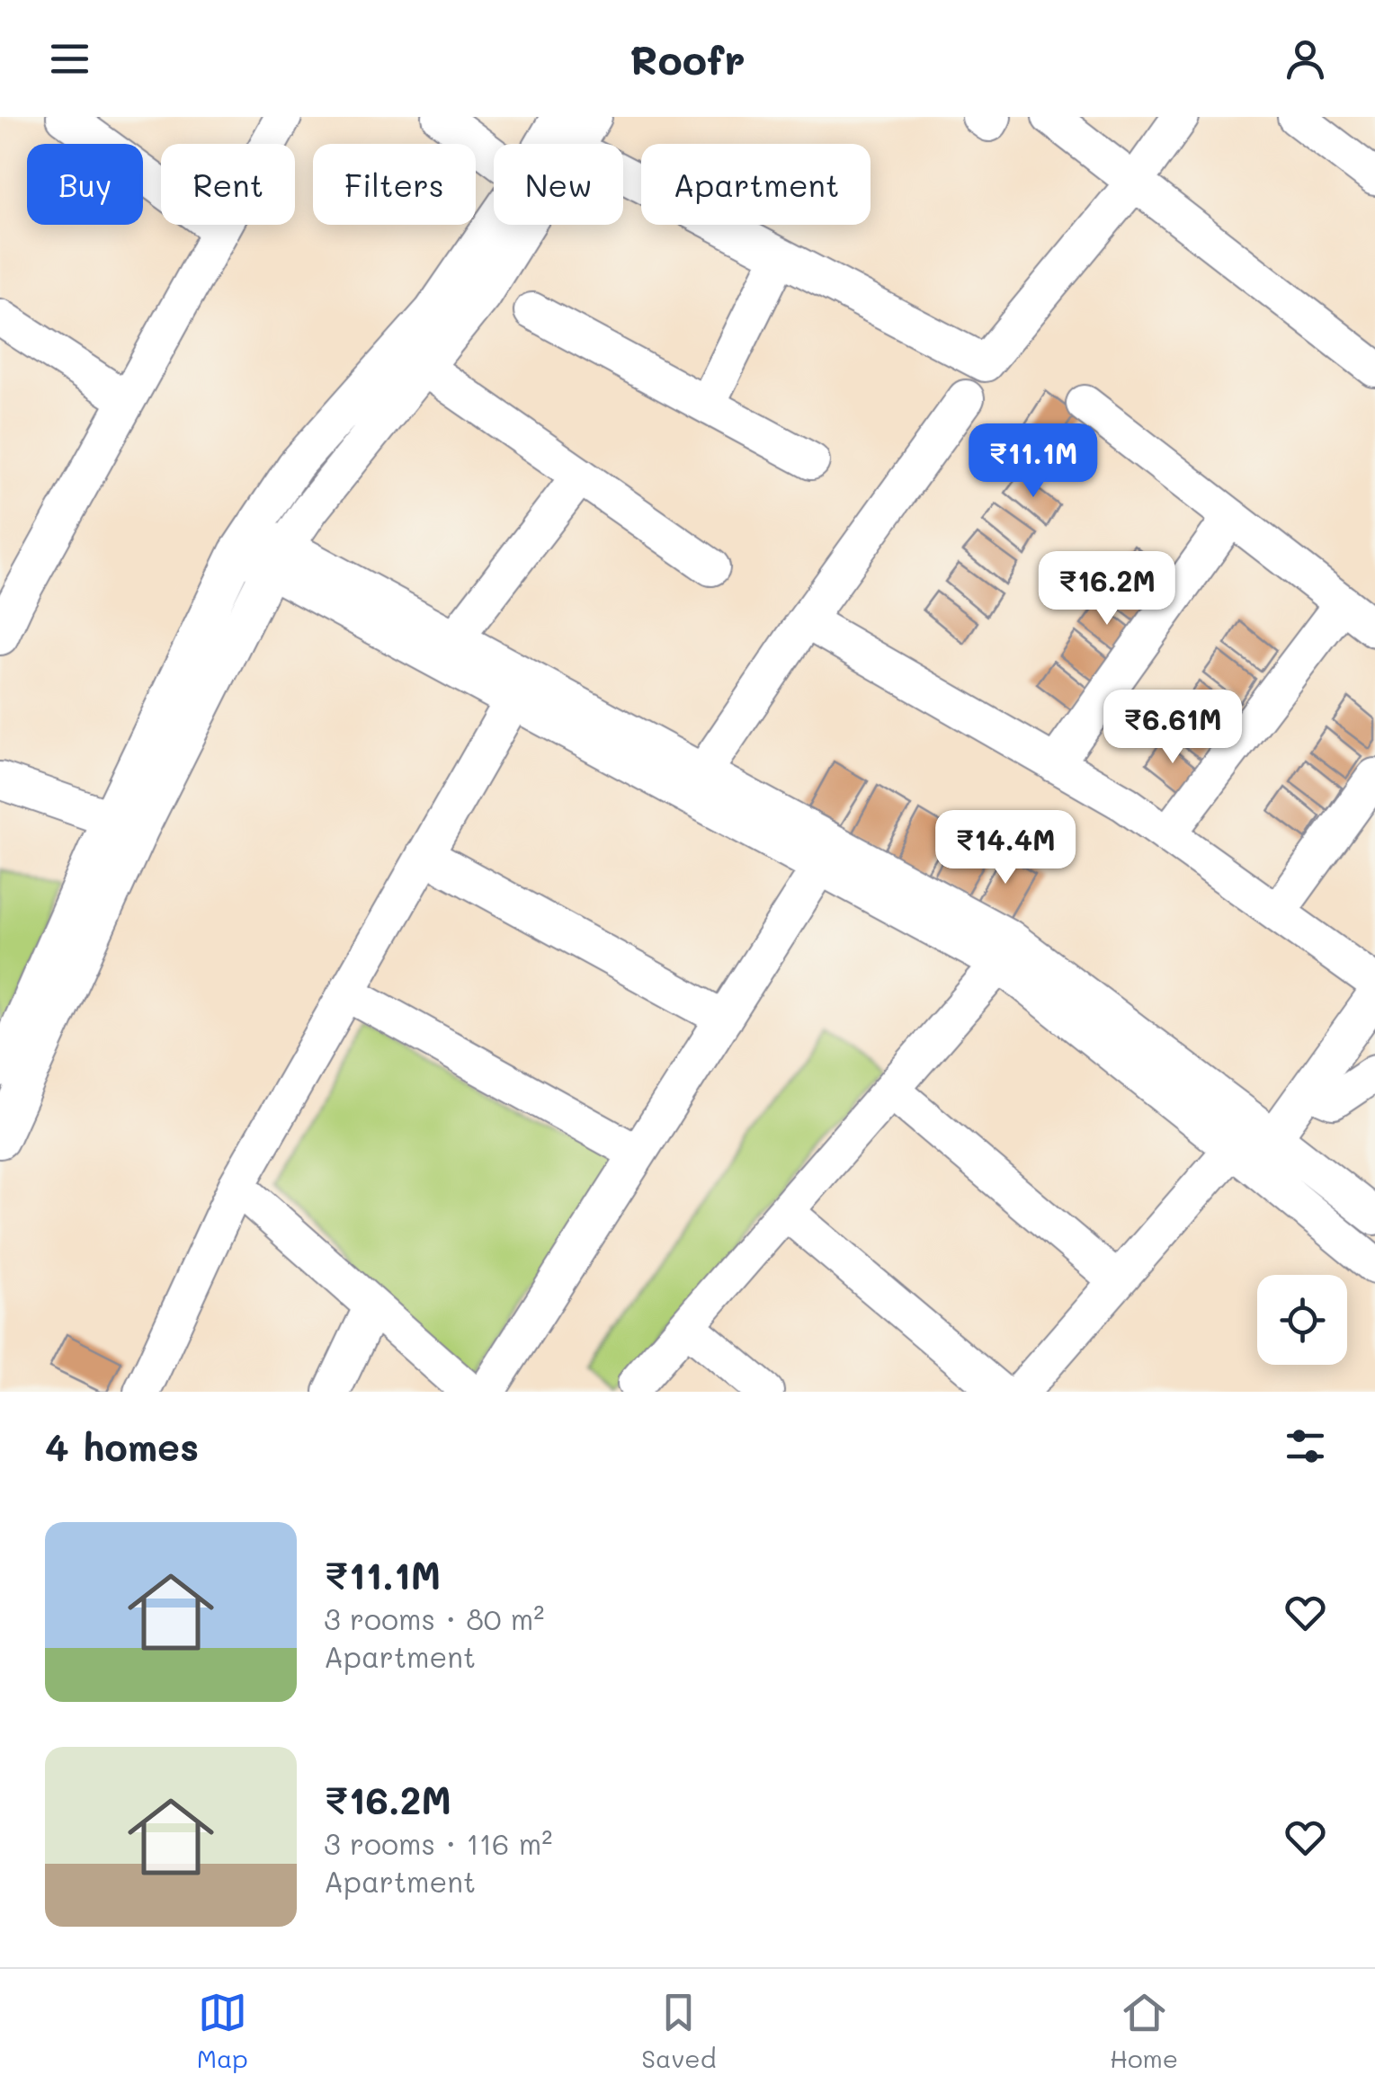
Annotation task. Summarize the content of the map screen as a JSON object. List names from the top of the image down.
{
  "page": {
    "header": "Roofr",
    "chip": [
      "Buy",
      "Rent",
      "Filters",
      "New",
      "Apartment"
    ],
    "price": [
      "₹11.1M",
      "₹16.2M",
      "₹6.61M",
      "₹14.4M"
    ],
    "heading": "4 homes",
    "list": [
      {
        "name": "₹11.1M",
        "note": "3 rooms · 80 m² · Apartment"
      },
      {
        "name": "₹16.2M",
        "note": "3 rooms · 116 m² · Apartment"
      }
    ],
    "tabs": ["Map", "Saved", "Home"]
  }
}
